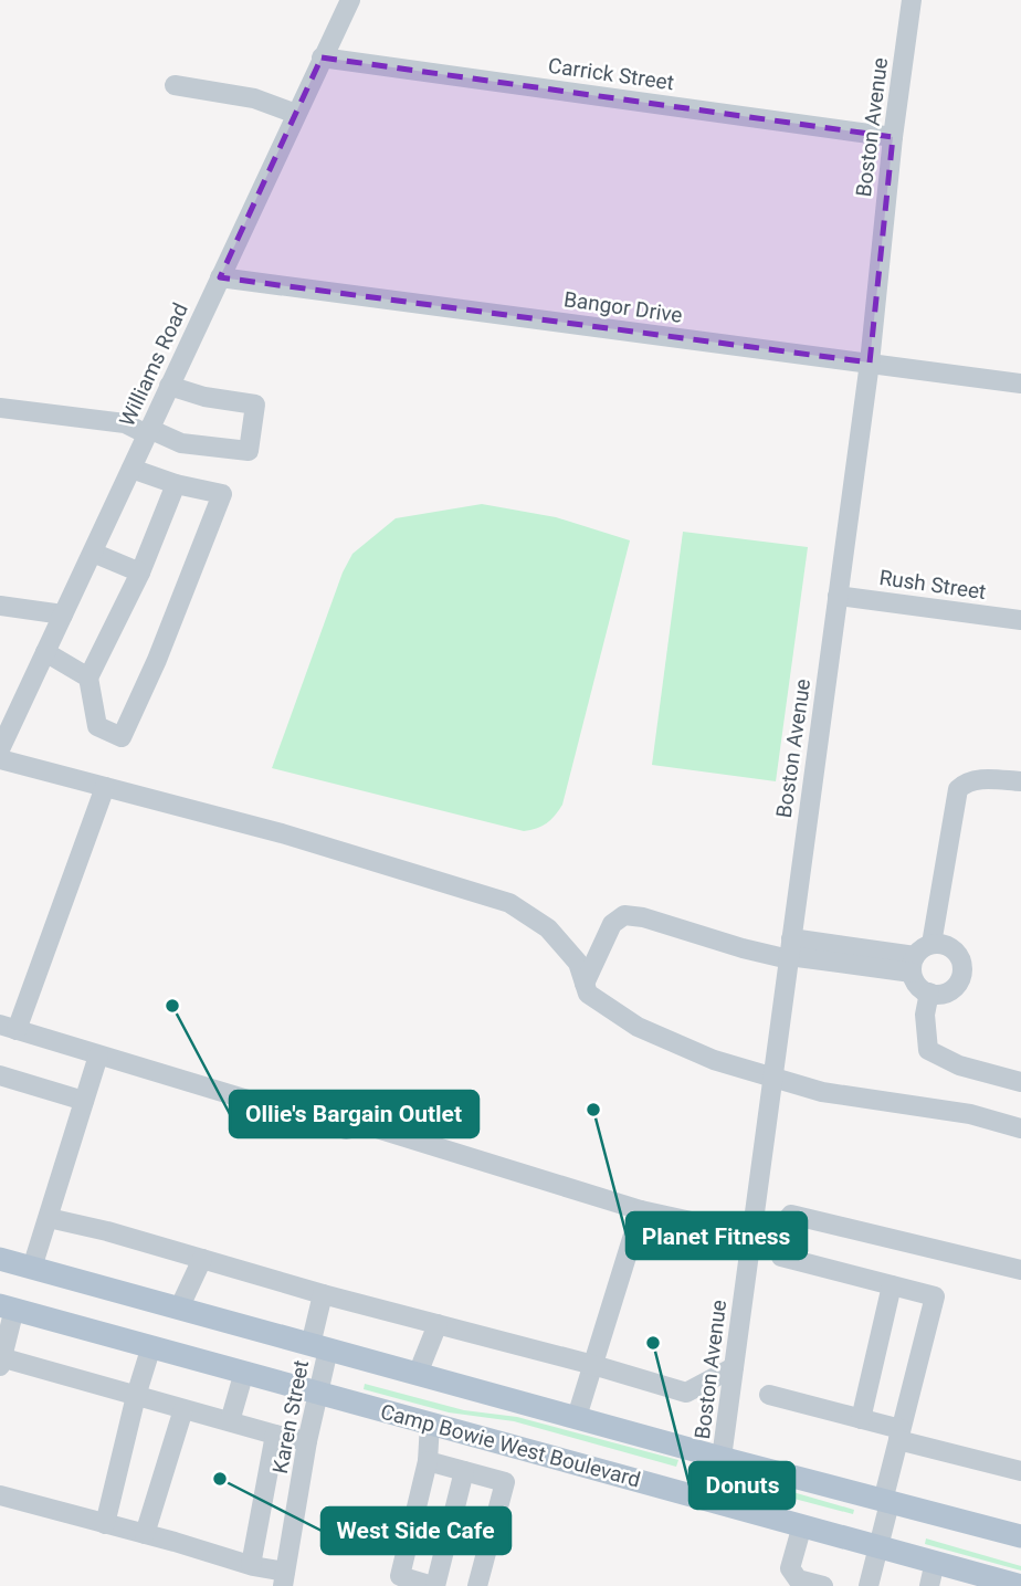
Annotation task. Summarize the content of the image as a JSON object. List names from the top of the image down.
{
  "streets": {
    "main road": ["Camp Bowie West Boulevard"],
    "street": [
      "Carrick Street",
      "Boston Avenue",
      "Bangor Drive",
      "Williams Road",
      "Rush Street",
      "Karen Street"
    ]
  },
  "crossings": [
    ["Carrick Street", "Boston Avenue"],
    ["Carrick Street", "Williams Road"],
    ["Boston Avenue", "Bangor Drive"],
    ["Boston Avenue", "Rush Street"],
    ["Boston Avenue", "Camp Bowie West Boulevard"],
    ["Bangor Drive", "Williams Road"],
    ["Karen Street", "Camp Bowie West Boulevard"]
  ],
  "places": [
    "Ollie's Bargain Outlet",
    "Planet Fitness",
    "Donuts",
    "West Side Cafe"
  ]
}
